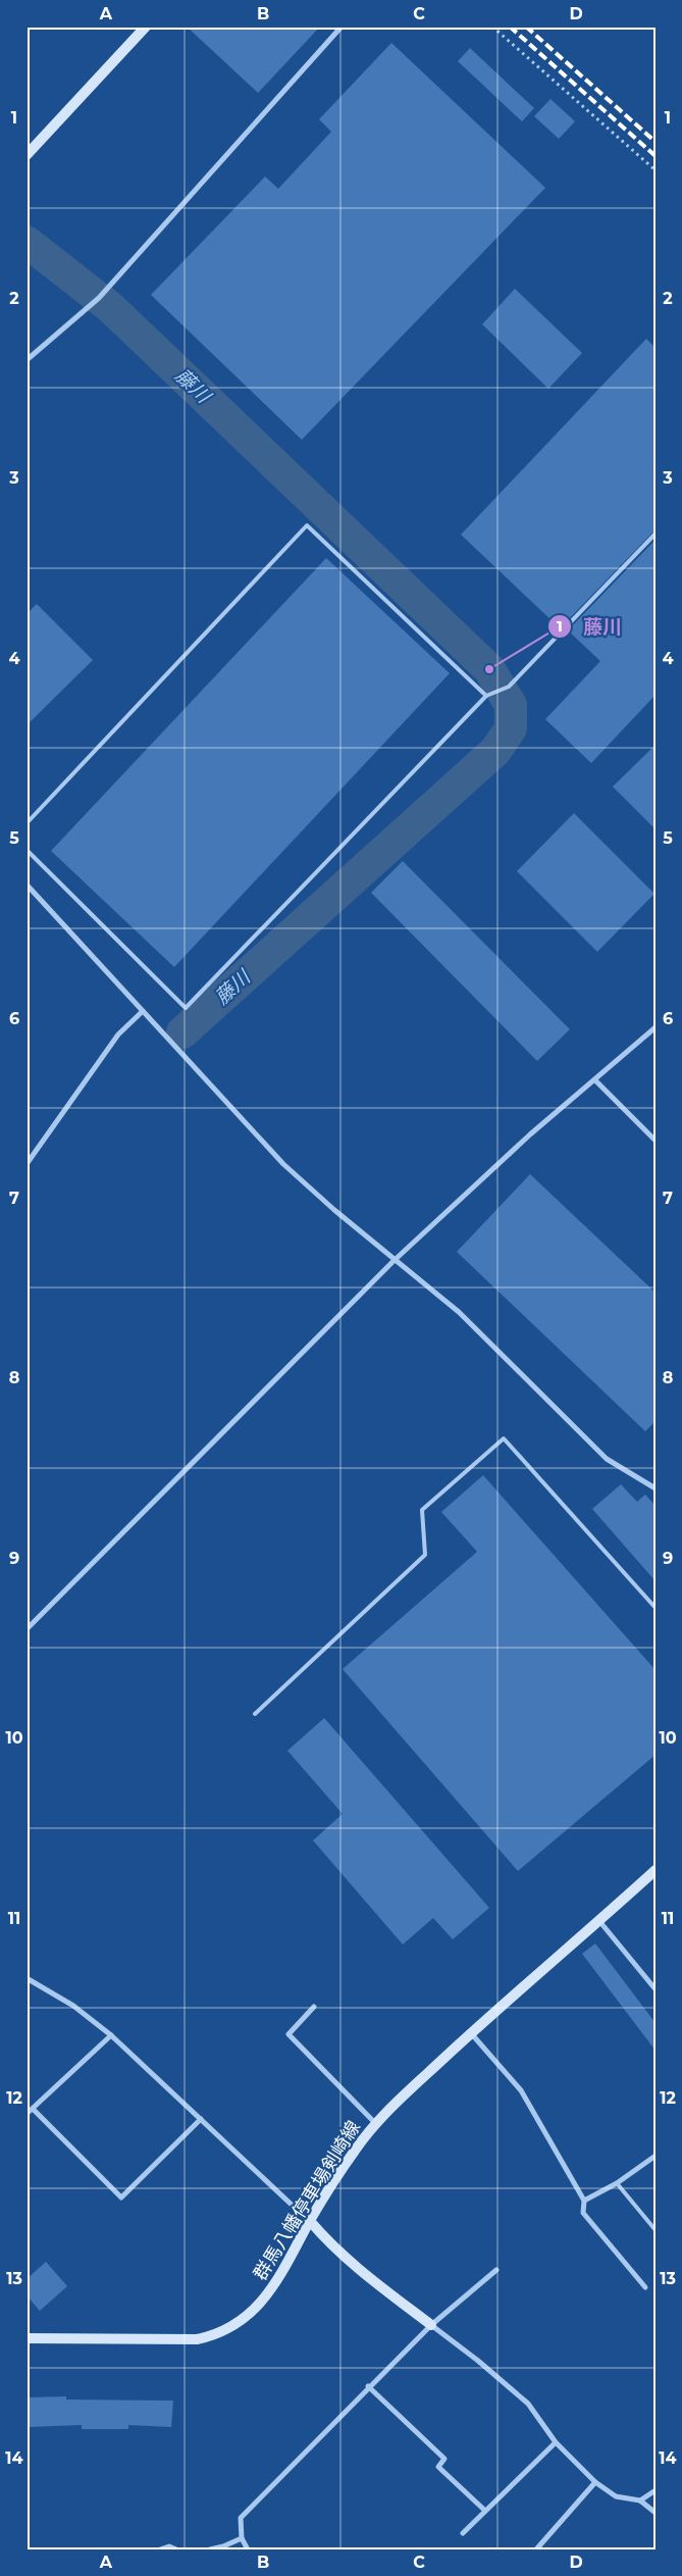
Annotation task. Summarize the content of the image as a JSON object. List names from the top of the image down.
{
  "streets": {
    "main road": ["群馬八幡停車場剣崎線"]
  },
  "water": ["藤川"],
  "places": ["藤川"],
  "grid": {
    "columns": [
      "A",
      "B",
      "C",
      "D"
    ],
    "rows": [
      "1",
      "2",
      "3",
      "4",
      "5",
      "6",
      "7",
      "8",
      "9",
      "10",
      "11",
      "12",
      "13",
      "14"
    ]
  }
}
